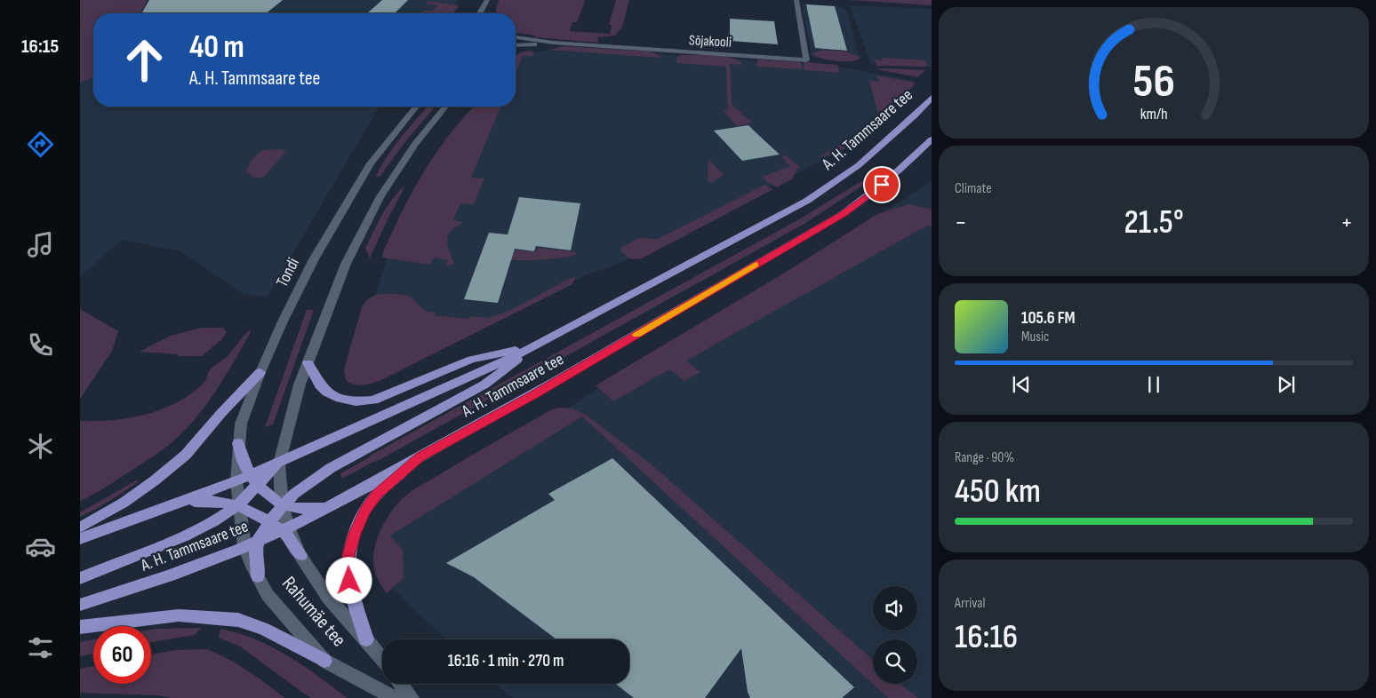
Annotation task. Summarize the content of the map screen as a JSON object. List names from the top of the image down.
{
  "streets": {
    "main road": ["A. H. Tammsaare tee"],
    "street": ["Sõjakooli", "Tondi", "Rahumäe tee"]
  },
  "crossings": [
    ["A. H. Tammsaare tee", "Rahumäe tee"],
    ["Tondi", "Rahumäe tee"]
  ],
  "page": {
    "tabs": "16:15",
    "turn": ["40 m", "A. H. Tammsaare tee"],
    "tile": [
      "Climate",
      ["Range · 90%", "450 km"],
      ["Arrival", "16:16"]
    ],
    "heat": ["−", "21.5°", "+"],
    "song": ["105.6 FM", "Music"],
    "limit": "60",
    "trip": "16:16 · 1 min · 270 m",
    "gauge": ["56", "km/h"]
  }
}
